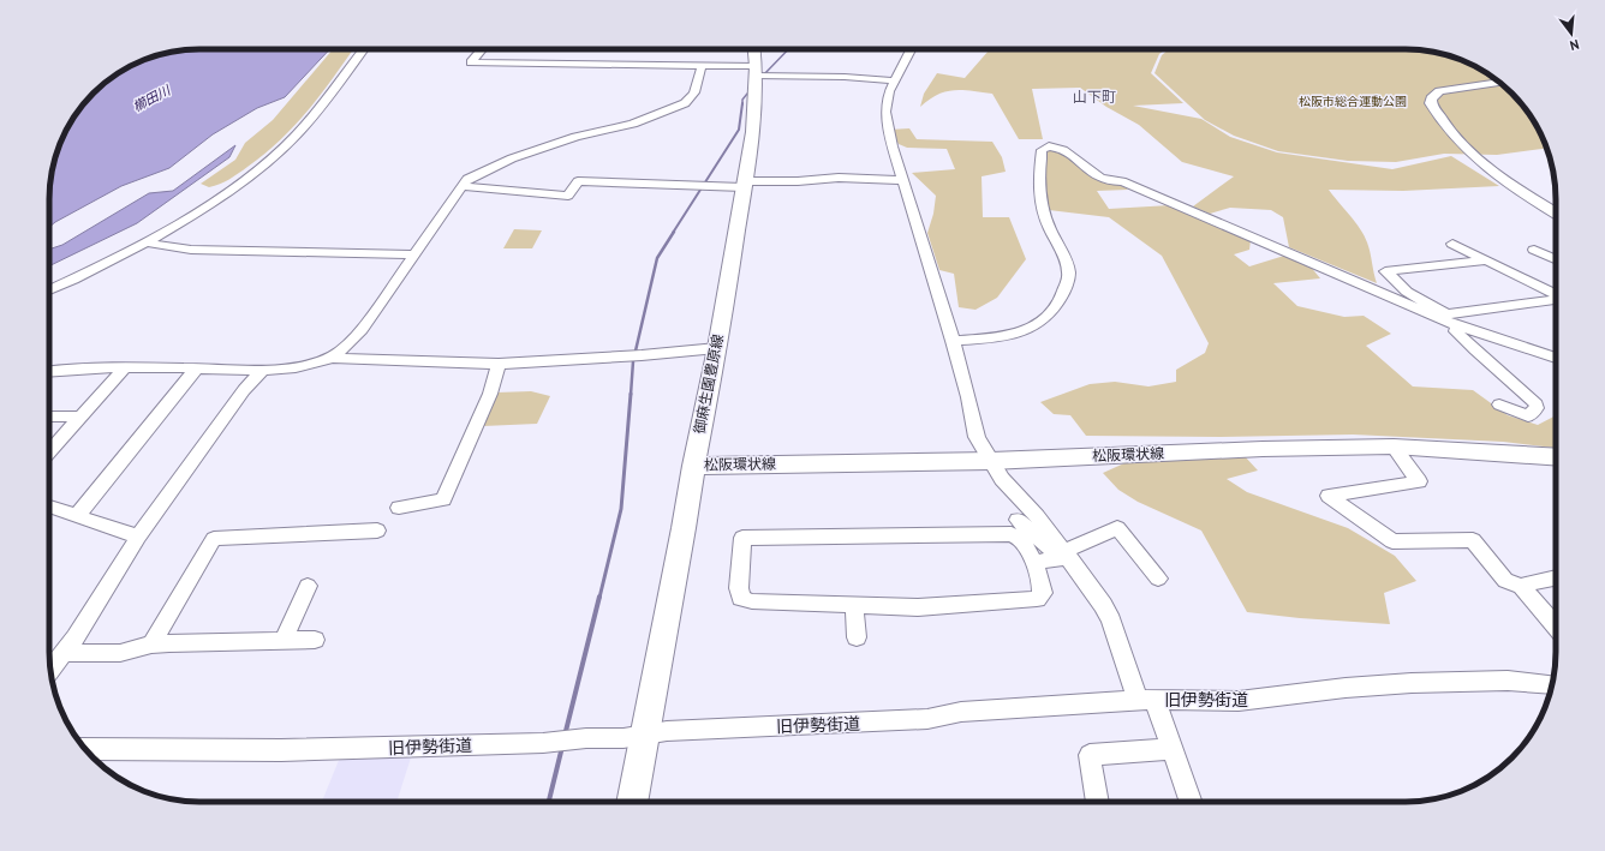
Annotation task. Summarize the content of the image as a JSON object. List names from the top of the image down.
{
  "streets": {
    "main road": ["御麻生園豊原線", "松阪環状線"],
    "street": ["旧伊勢街道"]
  },
  "crossings": [
    ["御麻生園豊原線", "松阪環状線"],
    ["御麻生園豊原線", "旧伊勢街道"]
  ],
  "districts": ["山下町"],
  "water": ["櫛田川"],
  "parks": ["松阪市総合運動公園"],
  "north": "bottom"
}
